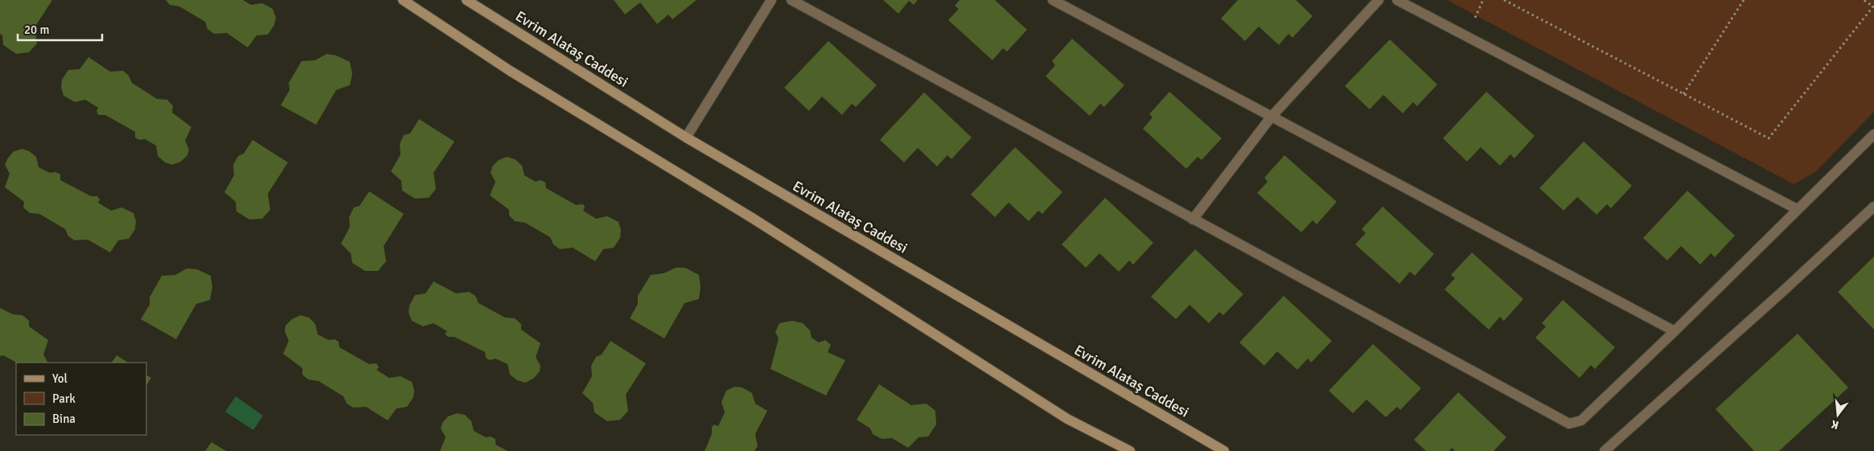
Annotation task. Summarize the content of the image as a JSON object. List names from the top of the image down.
{
  "streets": {
    "main road": ["Evrim Alataş Caddesi"]
  },
  "legend": ["Yol", "Park", "Bina"],
  "scale_bar": "20 m",
  "north": "bottom"
}
